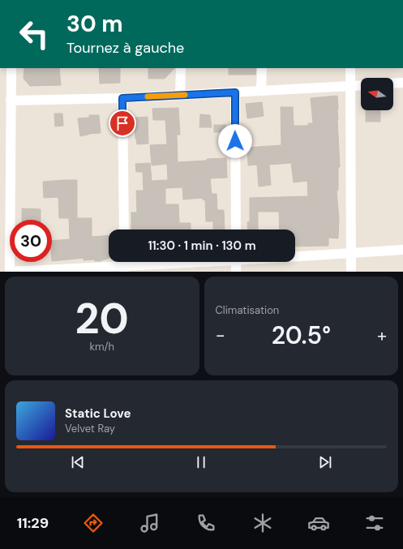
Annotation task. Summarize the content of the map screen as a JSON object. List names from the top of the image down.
{
  "north": "left",
  "page": {
    "turn": ["30 m", "Tournez à gauche"],
    "limit": "30",
    "trip": "11:30 · 1 min · 130 m",
    "tile": [
      ["20", "km/h"],
      "Climatisation"
    ],
    "heat": ["−", "20.5°", "+"],
    "song": ["Static Love", "Velvet Ray"],
    "tabs": "11:29"
  }
}
